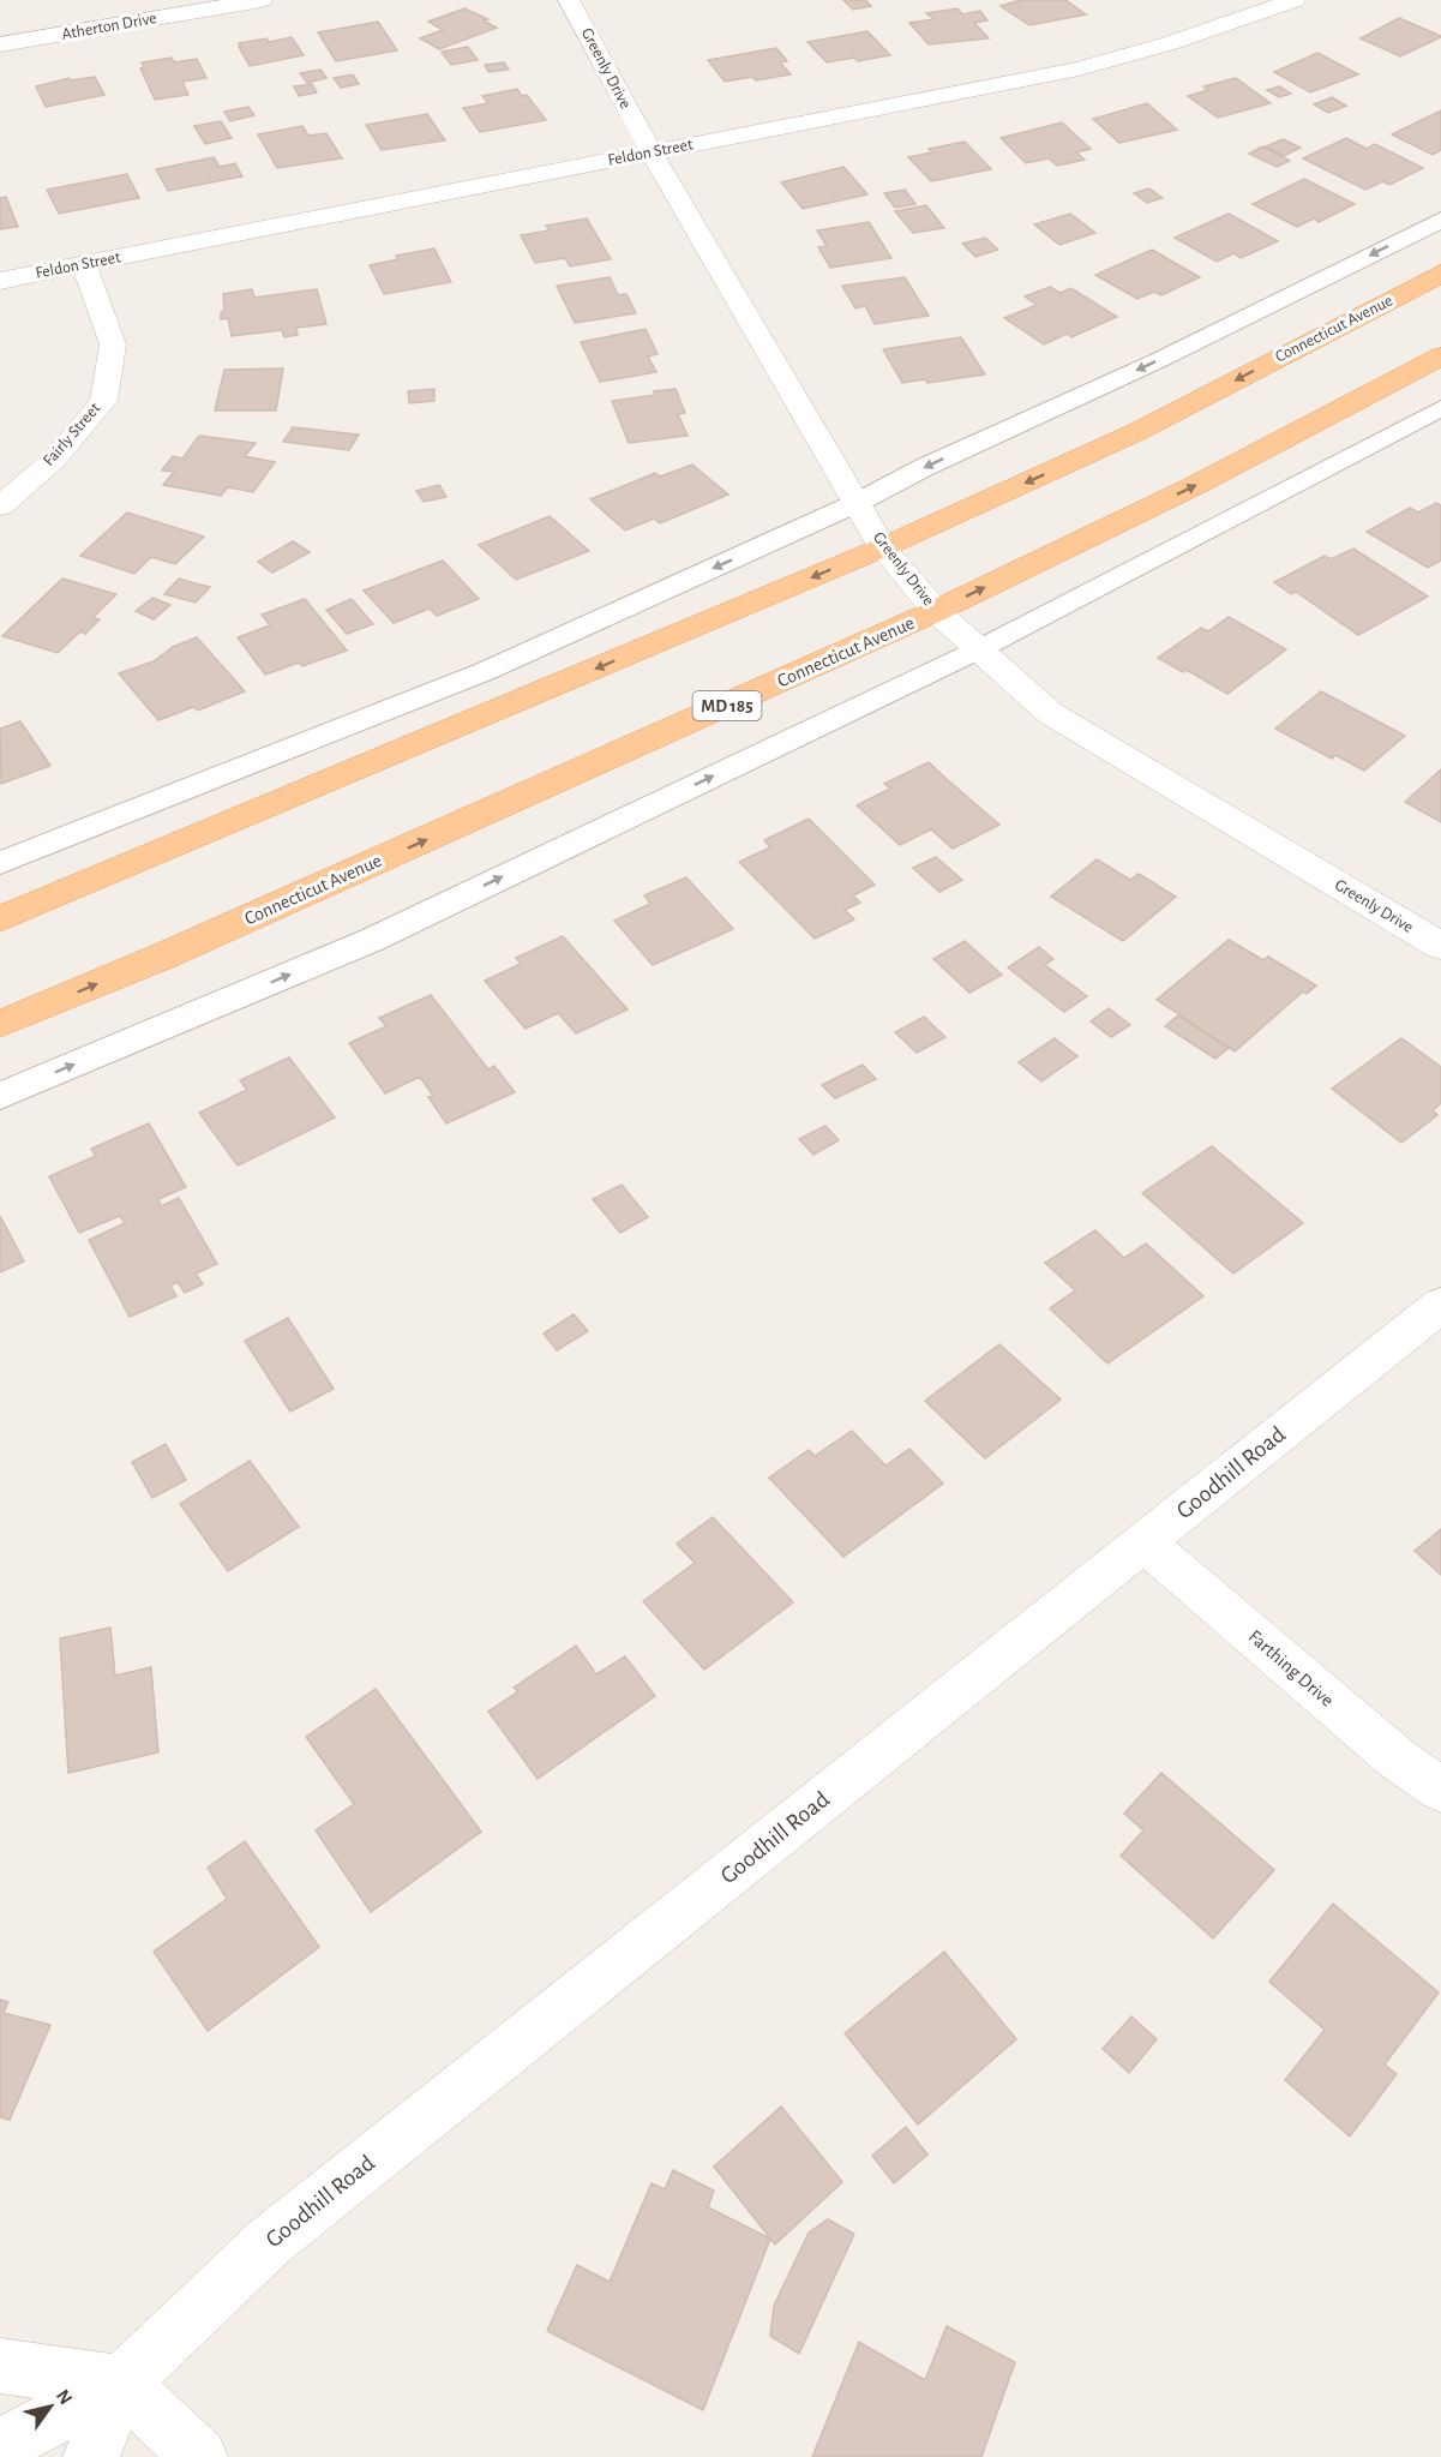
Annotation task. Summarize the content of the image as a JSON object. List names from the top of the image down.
{
  "streets": {
    "main road": ["Connecticut Avenue", "MD 185"],
    "street": [
      "Atherton Drive",
      "Greenly Drive",
      "Feldon Street",
      "Fairly Street",
      "Goodhill Road",
      "Farthing Drive"
    ]
  },
  "crossings": [
    ["Greenly Drive", "Feldon Street"],
    ["Greenly Drive", "Connecticut Avenue"],
    ["Feldon Street", "Fairly Street"],
    ["Goodhill Road", "Farthing Drive"]
  ],
  "north": "top right"
}
